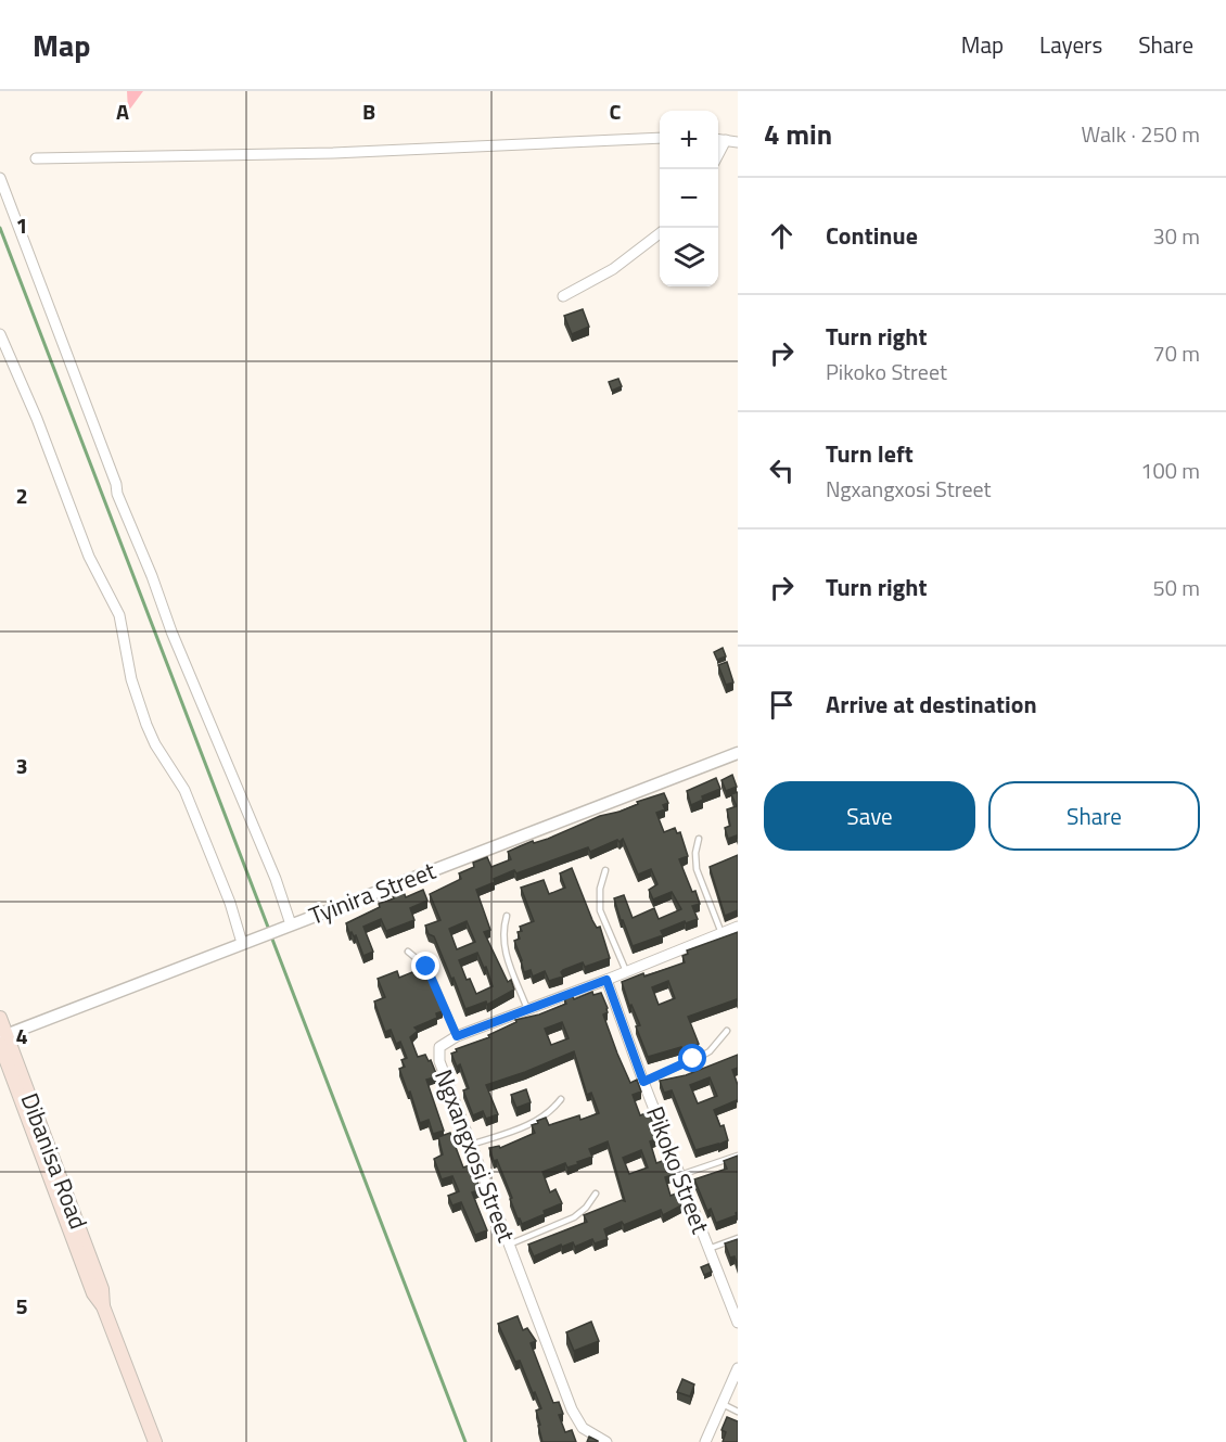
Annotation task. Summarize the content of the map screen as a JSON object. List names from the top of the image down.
{
  "streets": {
    "main road": ["Dibanisa Road"],
    "street": ["Tyinira Street", "Ngxangxosi Street", "Pikoko Street"]
  },
  "crossings": [
    ["Tyinira Street", "Dibanisa Road"],
    ["Ngxangxosi Street", "Pikoko Street"]
  ],
  "page": {
    "header": "Map",
    "nav": ["Map", "Layers", "Share"],
    "heading": ["4 min", "Walk · 250 m"],
    "map_buttons": ["+", "−"],
    "list": [
      ["Continue", "30 m"],
      ["Turn right", "Pikoko Street", "70 m"],
      ["Turn left", "Ngxangxosi Street", "100 m"],
      ["Turn right", "50 m"],
      "Arrive at destination"
    ],
    "buttons": ["Save", "Share"]
  },
  "grid": {
    "columns": ["A", "B", "C"],
    "rows": [
      "1",
      "2",
      "3",
      "4",
      "5"
    ]
  }
}
